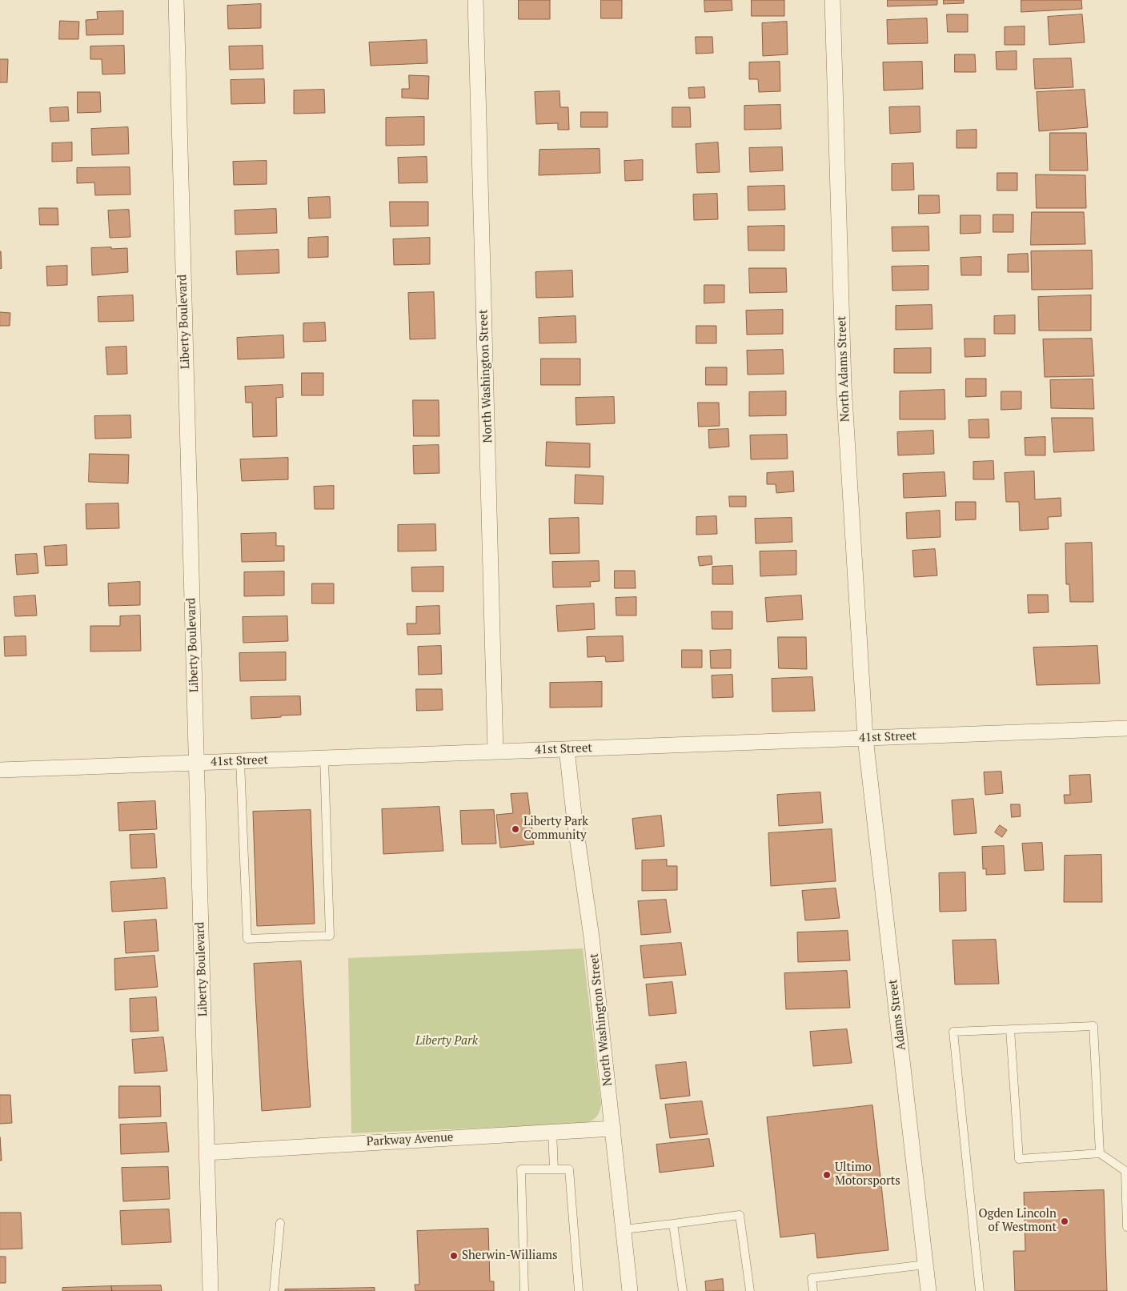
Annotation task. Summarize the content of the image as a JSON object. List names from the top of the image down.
{
  "streets": {
    "street": [
      "Liberty Boulevard",
      "North Adams Street",
      "North Washington Street",
      "41st Street",
      "Adams Street",
      "Parkway Avenue"
    ]
  },
  "crossings": [
    ["Liberty Boulevard", "41st Street"],
    ["Liberty Boulevard", "Parkway Avenue"],
    ["North Adams Street", "41st Street"],
    ["North Adams Street", "Adams Street"],
    ["North Washington Street", "41st Street"],
    ["North Washington Street", "Parkway Avenue"],
    ["41st Street", "Adams Street"]
  ],
  "parks": ["Liberty Park"],
  "places": [
    "Liberty Park Community",
    "Ultimo Motorsports",
    "Ogden Lincoln of Westmont",
    "Sherwin-Williams"
  ]
}
